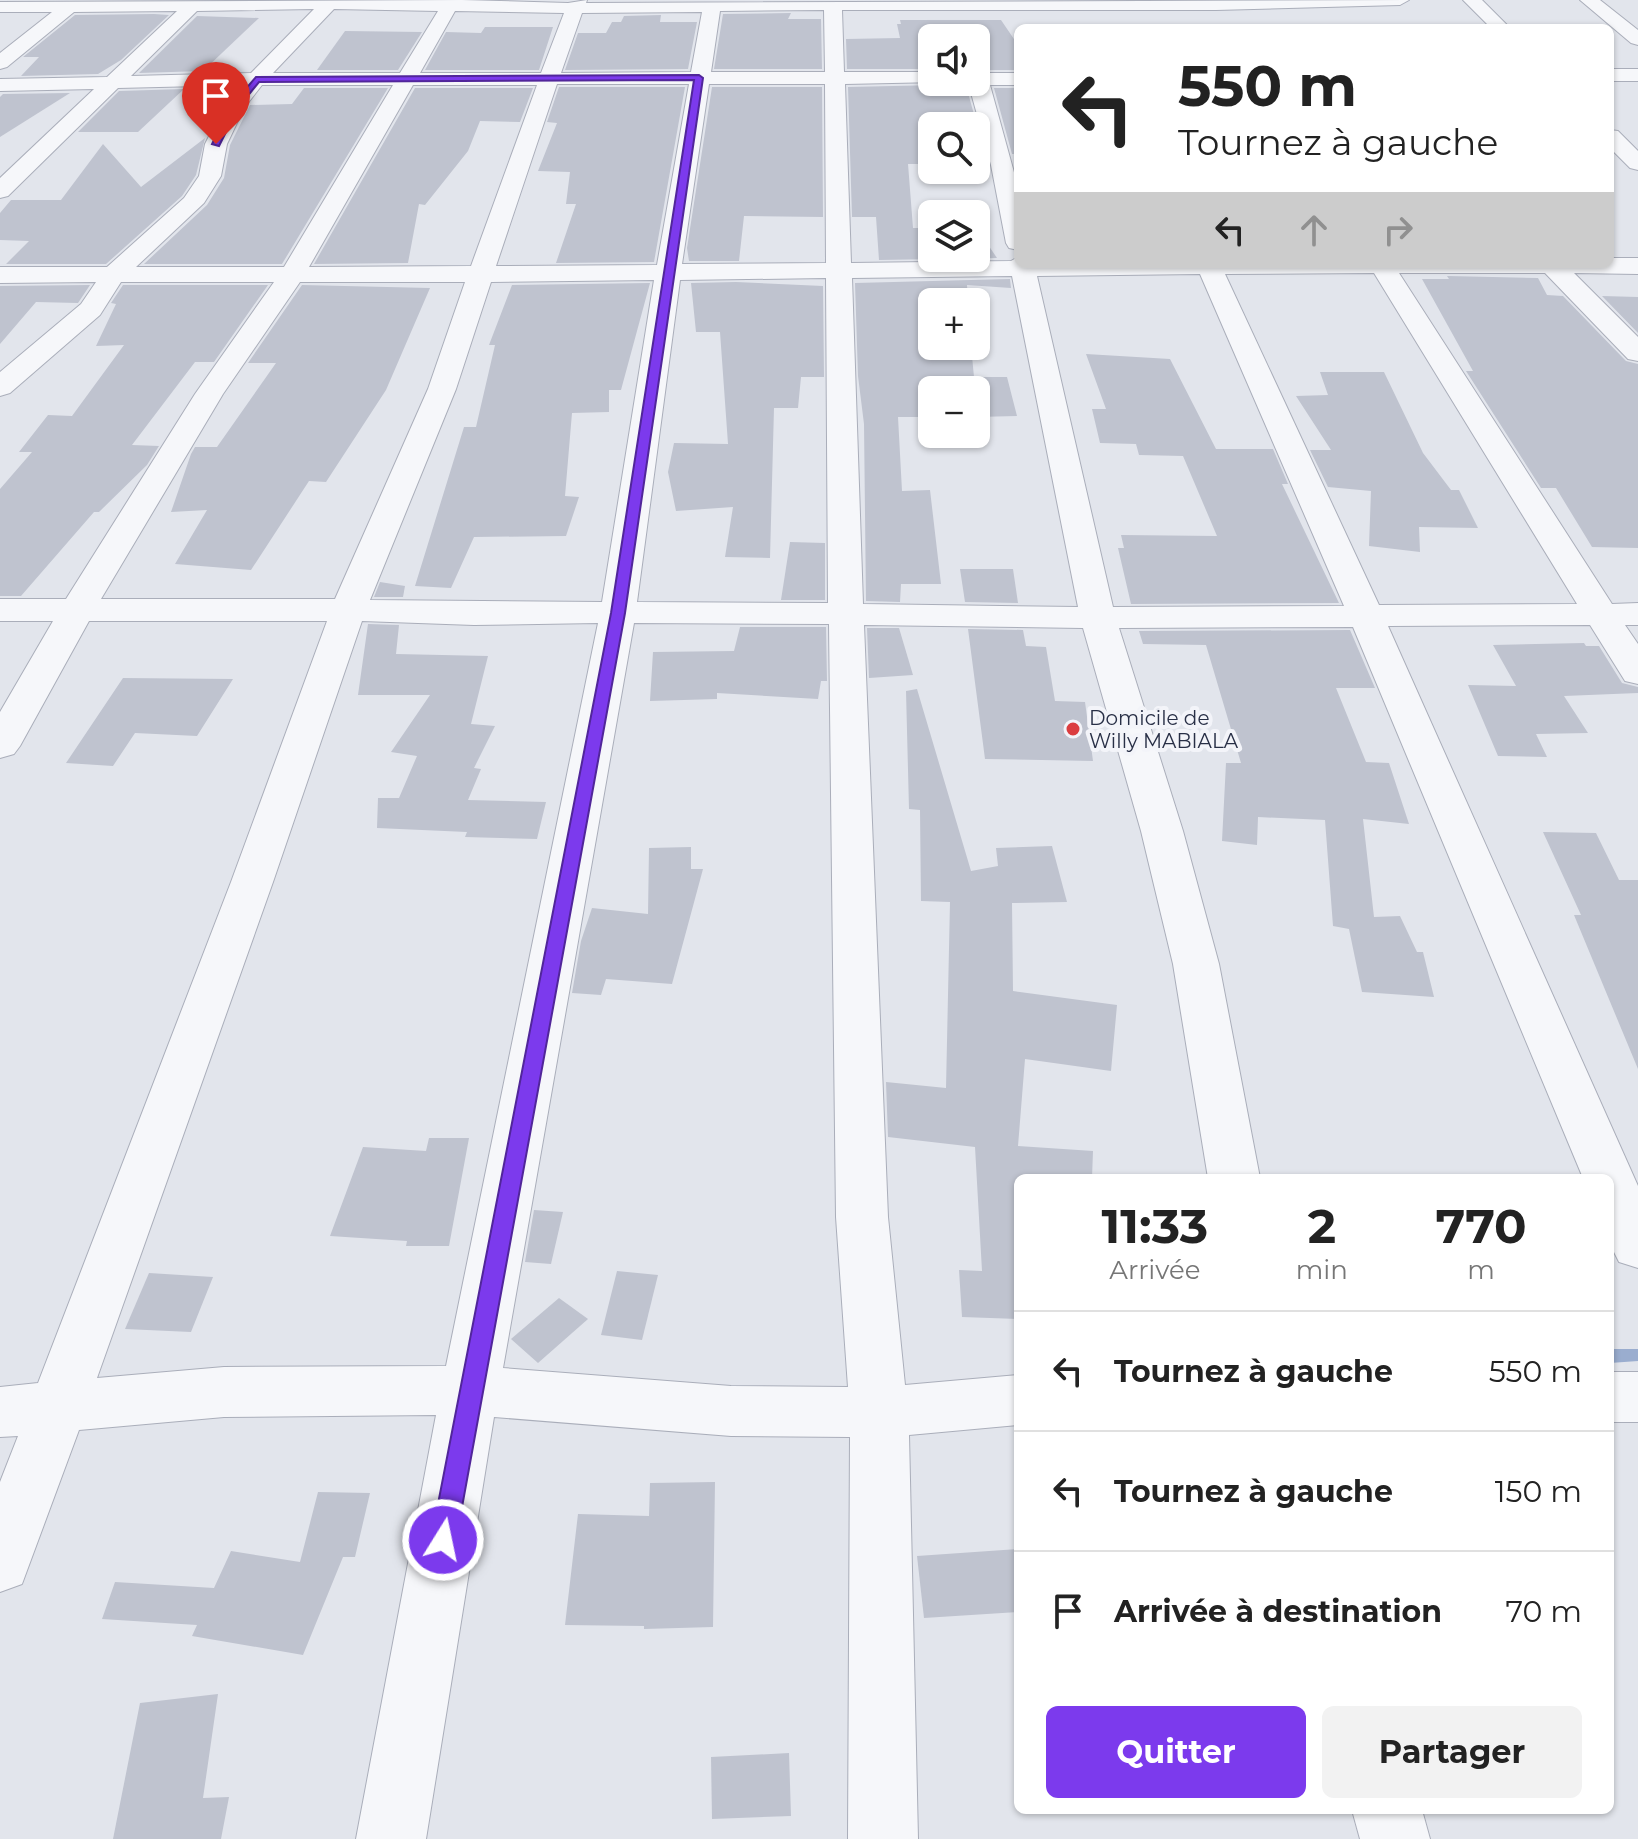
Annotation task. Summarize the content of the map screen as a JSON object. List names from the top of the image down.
{
  "places": ["Domicile de Willy MABIALA"],
  "page": {
    "map_buttons": ["+", "−"],
    "turn": ["550 m", "Tournez à gauche"],
    "eta": [
      "11:33",
      "Arrivée",
      "2",
      "min",
      "770",
      "m"
    ],
    "list": [
      {
        "name": "Tournez à gauche",
        "value": "550 m"
      },
      {
        "name": "Tournez à gauche",
        "value": "150 m"
      },
      {
        "name": "Arrivée à destination",
        "value": "70 m"
      }
    ],
    "buttons": ["Quitter", "Partager"]
  }
}
